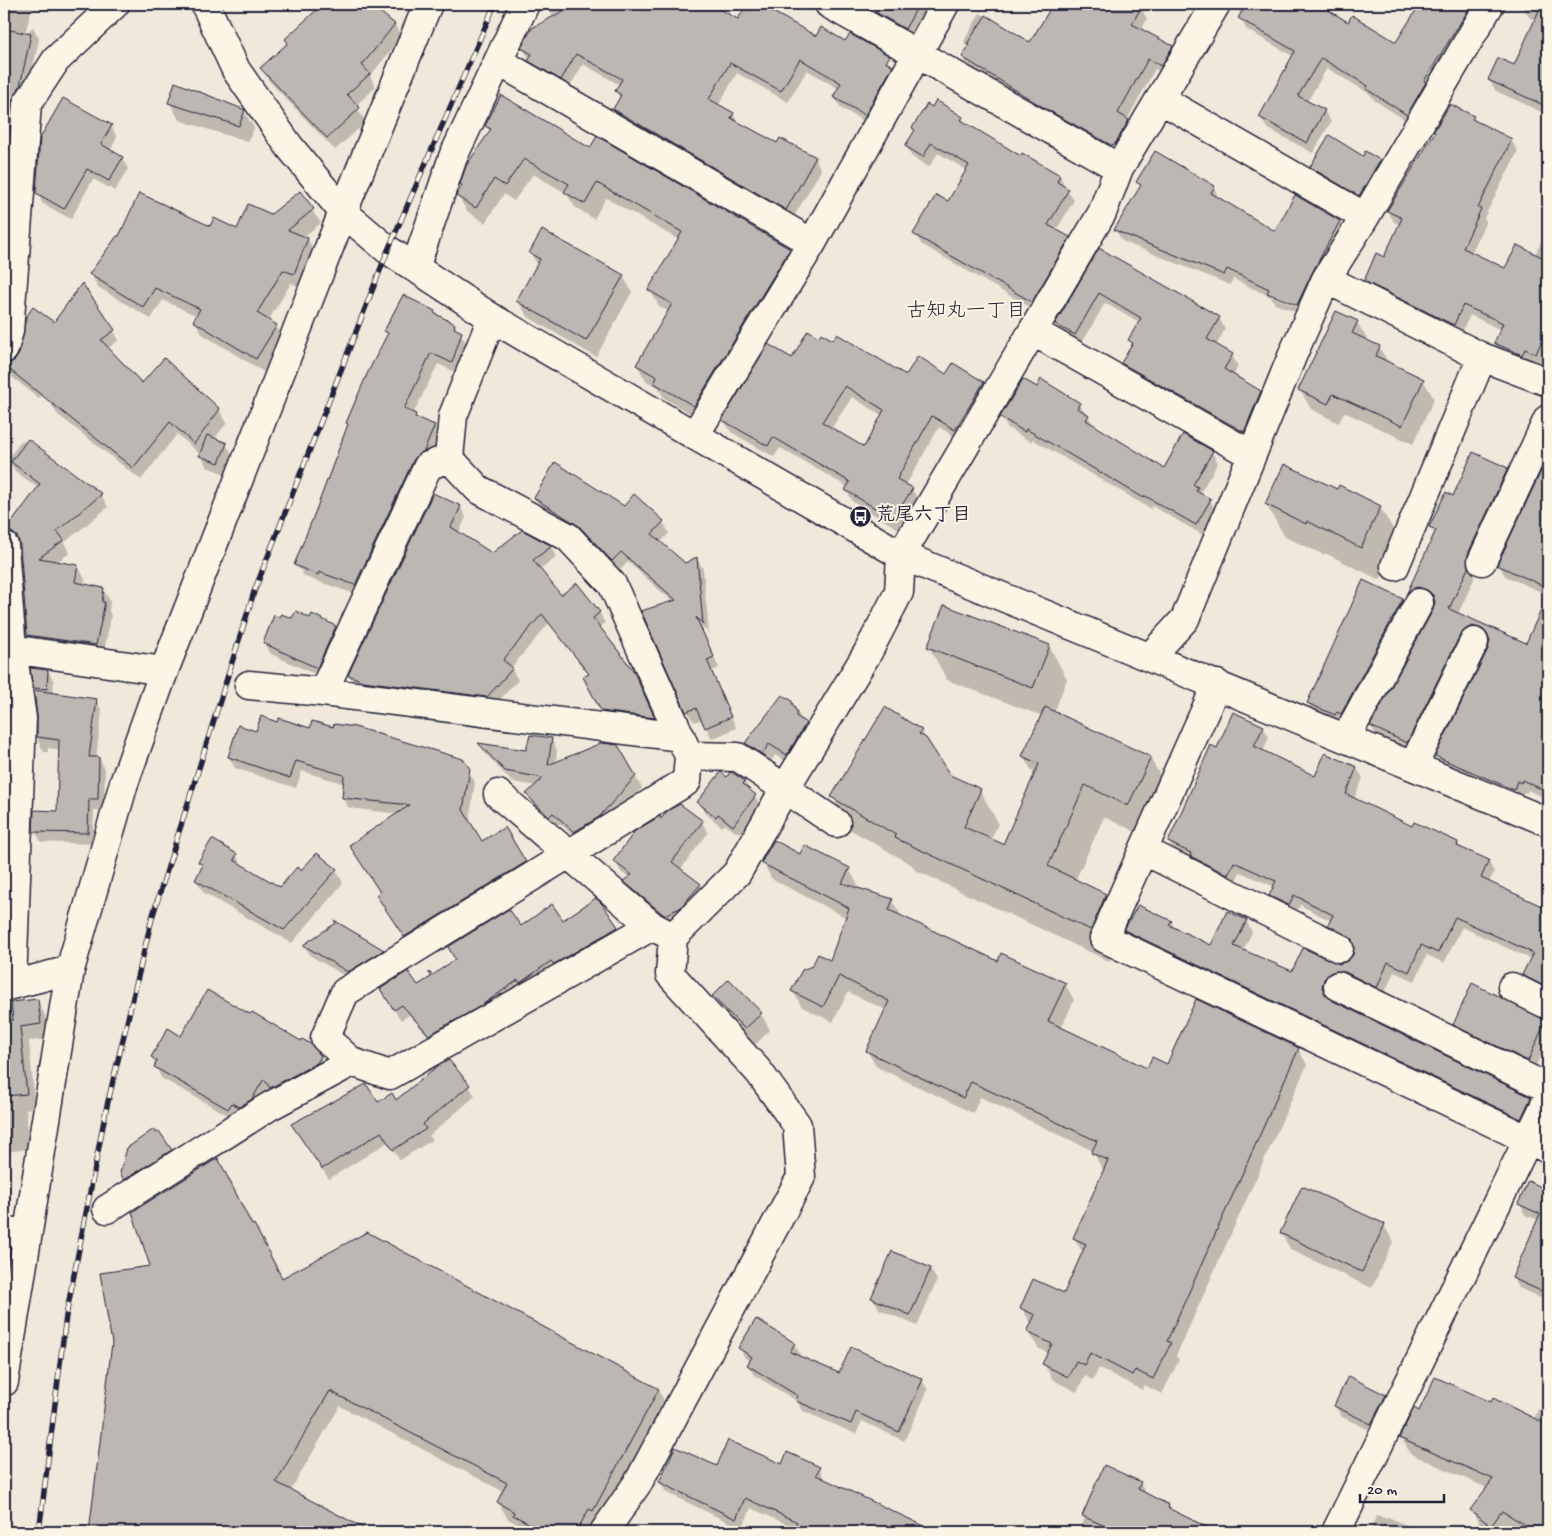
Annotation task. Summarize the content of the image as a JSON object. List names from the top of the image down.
{
  "districts": ["古知丸一丁目"],
  "places": {
    "bus stop": ["荒尾六丁目"]
  },
  "scale_bar": "20 m"
}
